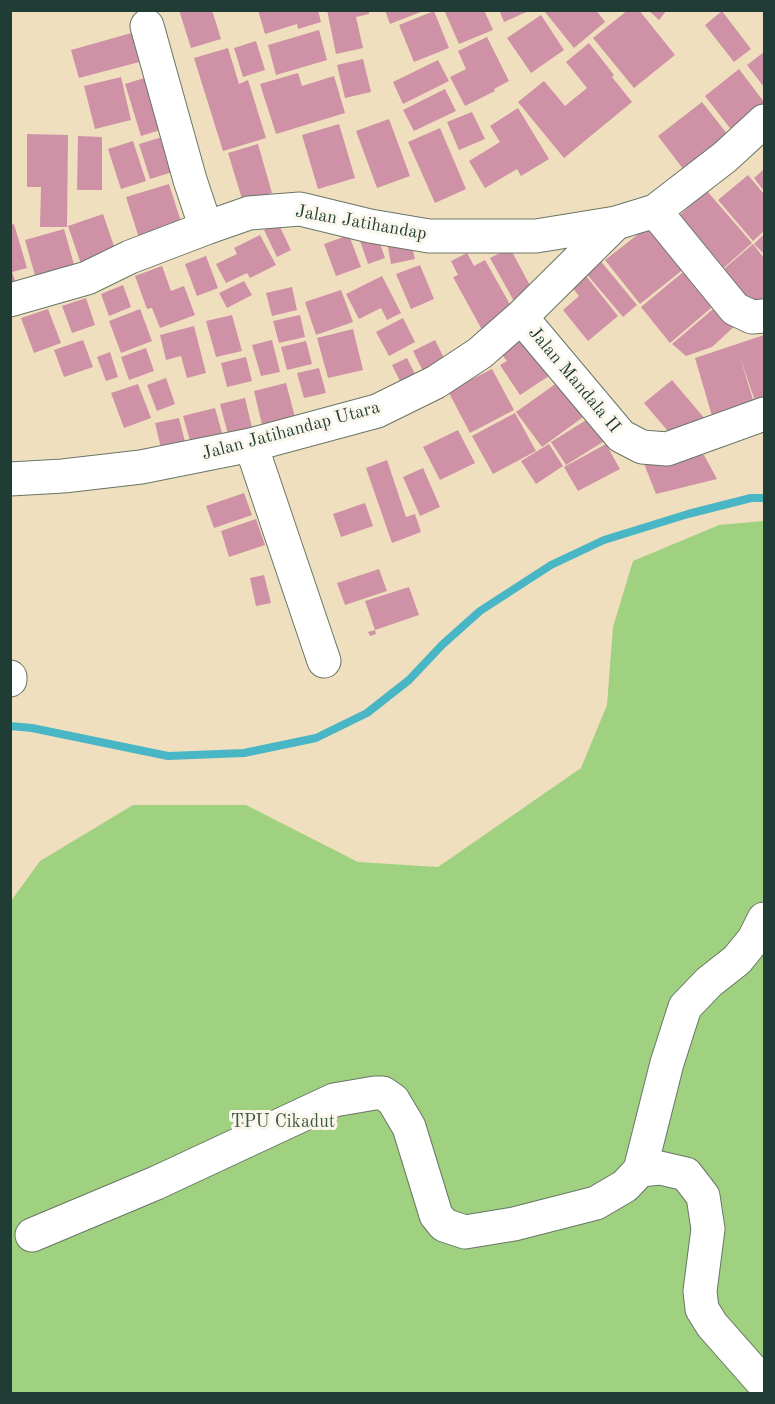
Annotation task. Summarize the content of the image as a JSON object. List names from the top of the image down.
{
  "streets": {
    "street": ["Jalan Jatihandap", "Jalan Mandala II", "Jalan Jatihandap Utara"]
  },
  "crossings": [
    ["Jalan Jatihandap", "Jalan Jatihandap Utara"],
    ["Jalan Mandala II", "Jalan Jatihandap Utara"]
  ],
  "parks": ["TPU Cikadut"]
}
